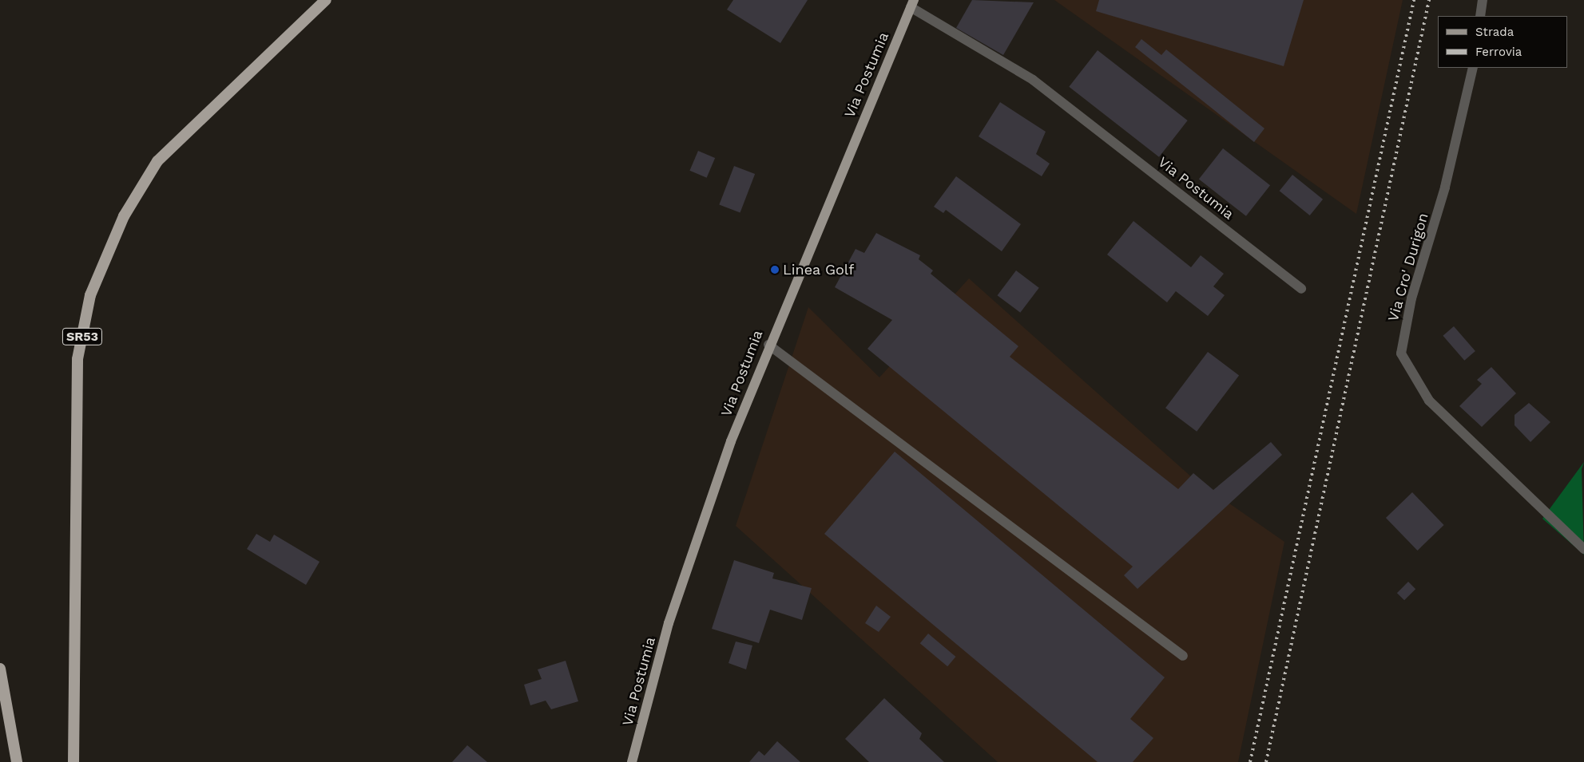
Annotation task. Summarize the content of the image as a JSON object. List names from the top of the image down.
{
  "streets": {
    "highway": ["SR53"],
    "main road": ["Via Postumia"],
    "street": ["Via Cro' Durigon"]
  },
  "places": ["Linea Golf"],
  "legend": ["Strada", "Ferrovia"]
}
